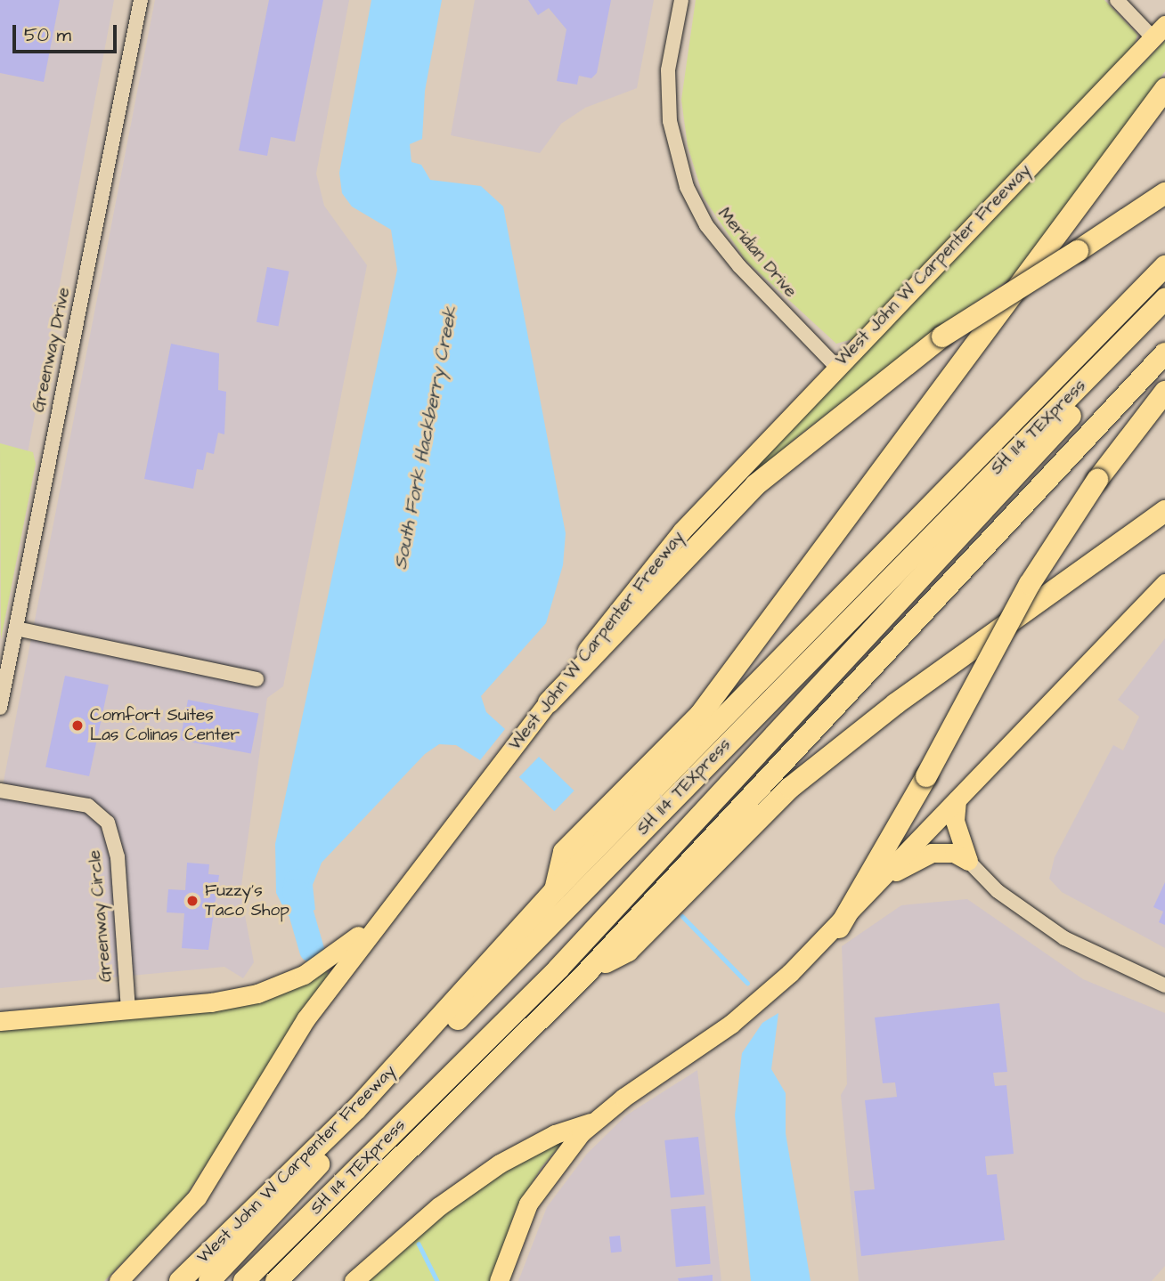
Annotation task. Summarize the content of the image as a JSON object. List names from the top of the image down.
{
  "streets": {
    "highway": ["West John W Carpenter Freeway", "SH 114 TEXpress"],
    "street": ["Meridian Drive", "Greenway Drive", "Greenway Circle"]
  },
  "crossings": [
    ["Meridian Drive", "West John W Carpenter Freeway"]
  ],
  "water": ["South Fork Hackberry Creek"],
  "places": ["Comfort Suites Las Colinas Center", "Fuzzy's Taco Shop"],
  "scale_bar": "50 m"
}
